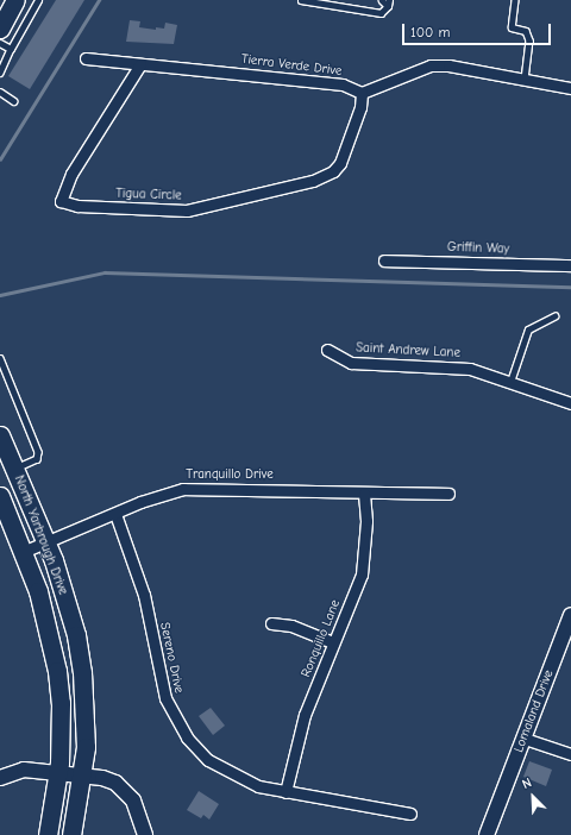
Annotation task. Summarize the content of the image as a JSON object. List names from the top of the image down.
{
  "streets": {
    "main road": ["North Yarbrough Drive"],
    "street": [
      "Tierra Verde Drive",
      "Tigua Circle",
      "Griffin Way",
      "Saint Andrew Lane",
      "Tranquillo Drive",
      "Ronquillo Lane",
      "Sereno Drive",
      "Lomaland Drive"
    ]
  },
  "crossings": [
    ["Tierra Verde Drive", "Tigua Circle"],
    ["Tranquillo Drive", "North Yarbrough Drive"],
    ["Tranquillo Drive", "Ronquillo Lane"],
    ["Tranquillo Drive", "Sereno Drive"],
    ["Ronquillo Lane", "Sereno Drive"]
  ],
  "scale_bar": "100 m",
  "north": "top left"
}
